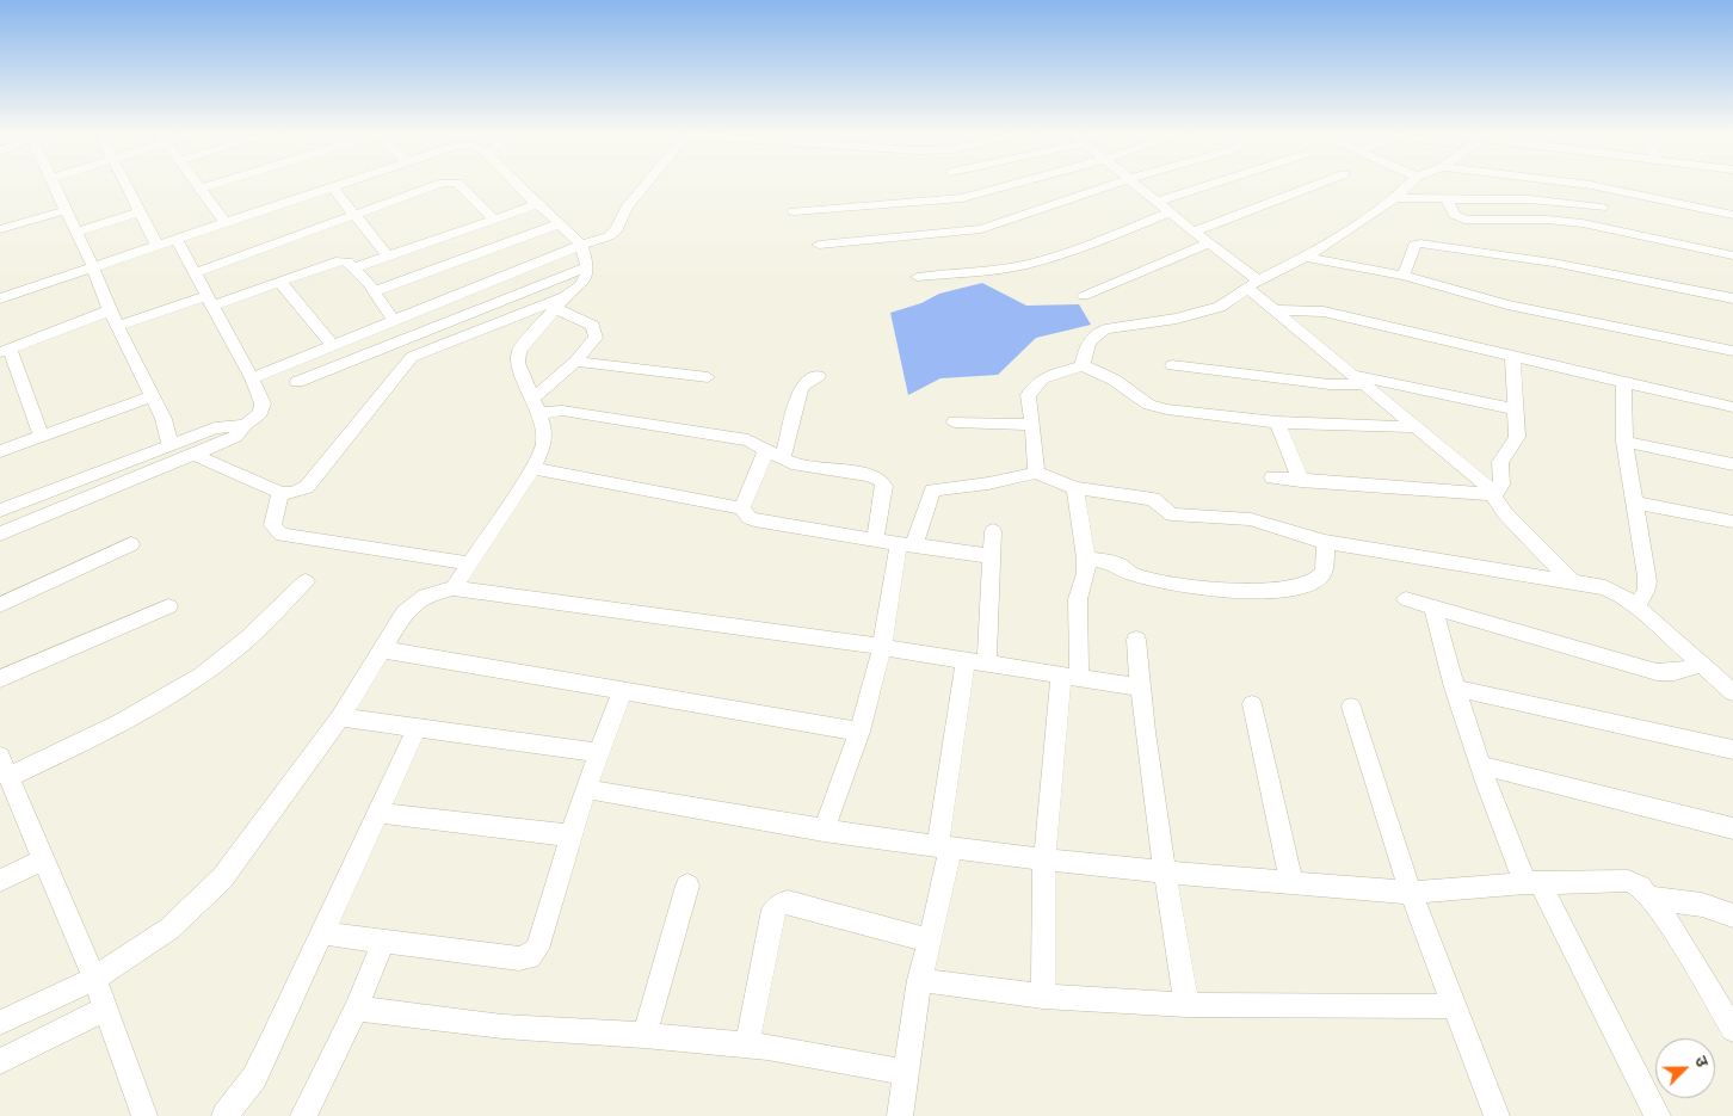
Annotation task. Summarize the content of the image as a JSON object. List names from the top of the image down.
{
  "north": "top right"
}
